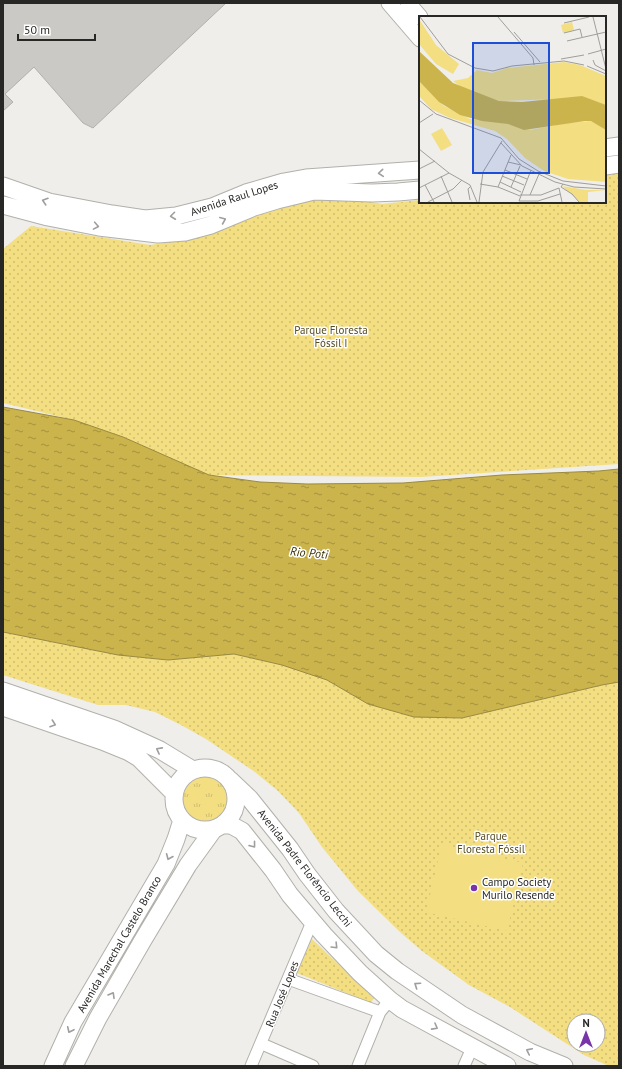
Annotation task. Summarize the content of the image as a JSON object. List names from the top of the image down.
{
  "streets": {
    "main road": ["Avenida Raul Lopes", "Avenida Padre Florêncio Lecchi", "Avenida Marechal Castelo Branco"],
    "street": ["Rua José Lopes"]
  },
  "crossings": [
    ["Avenida Padre Florêncio Lecchi", "Avenida Marechal Castelo Branco"]
  ],
  "water": ["Rio Poti"],
  "parks": ["Parque Floresta Fóssil I", "Parque Floresta Fóssil"],
  "places": ["Campo Society Murilo Resende"],
  "scale_bar": "50 m",
  "north": "top"
}
